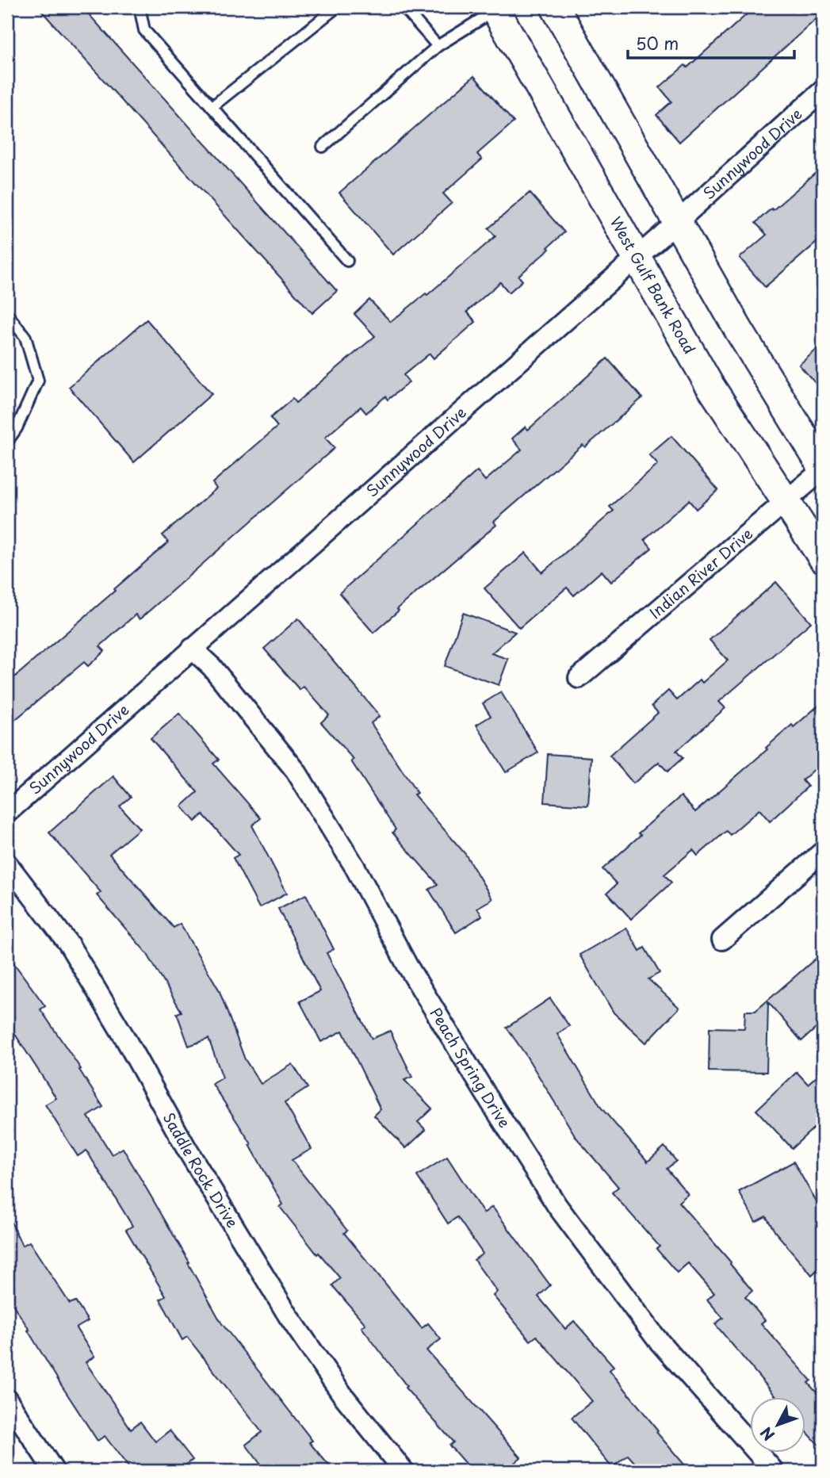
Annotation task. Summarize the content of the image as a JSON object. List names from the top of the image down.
{
  "streets": {
    "main road": ["West Gulf Bank Road"],
    "street": [
      "Sunnywood Drive",
      "Indian River Drive",
      "Peach Spring Drive",
      "Saddle Rock Drive"
    ]
  },
  "crossings": [
    ["Sunnywood Drive", "West Gulf Bank Road"],
    ["Sunnywood Drive", "Peach Spring Drive"],
    ["West Gulf Bank Road", "Indian River Drive"]
  ],
  "scale_bar": "50 m",
  "north": "bottom left"
}
